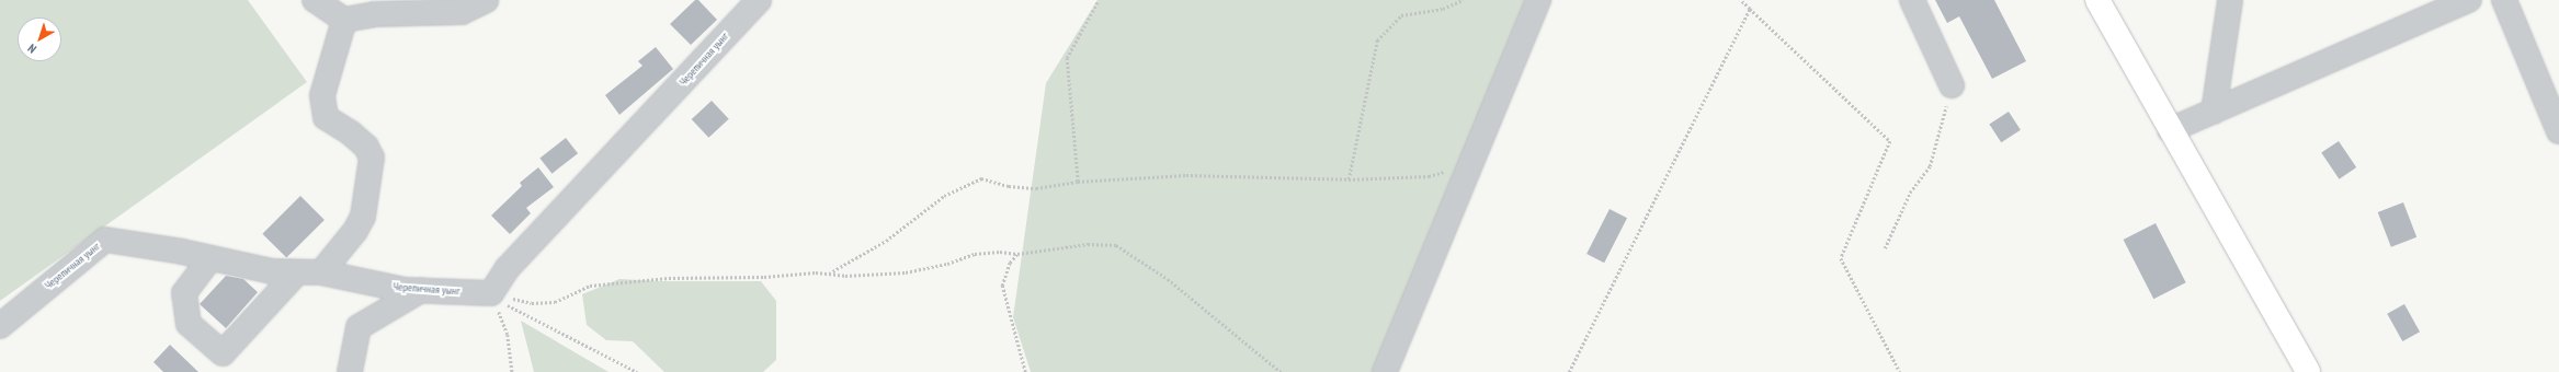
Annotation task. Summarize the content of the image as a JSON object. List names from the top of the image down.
{
  "streets": {
    "street": ["Черепичная уынг"]
  },
  "north": "bottom left"
}
